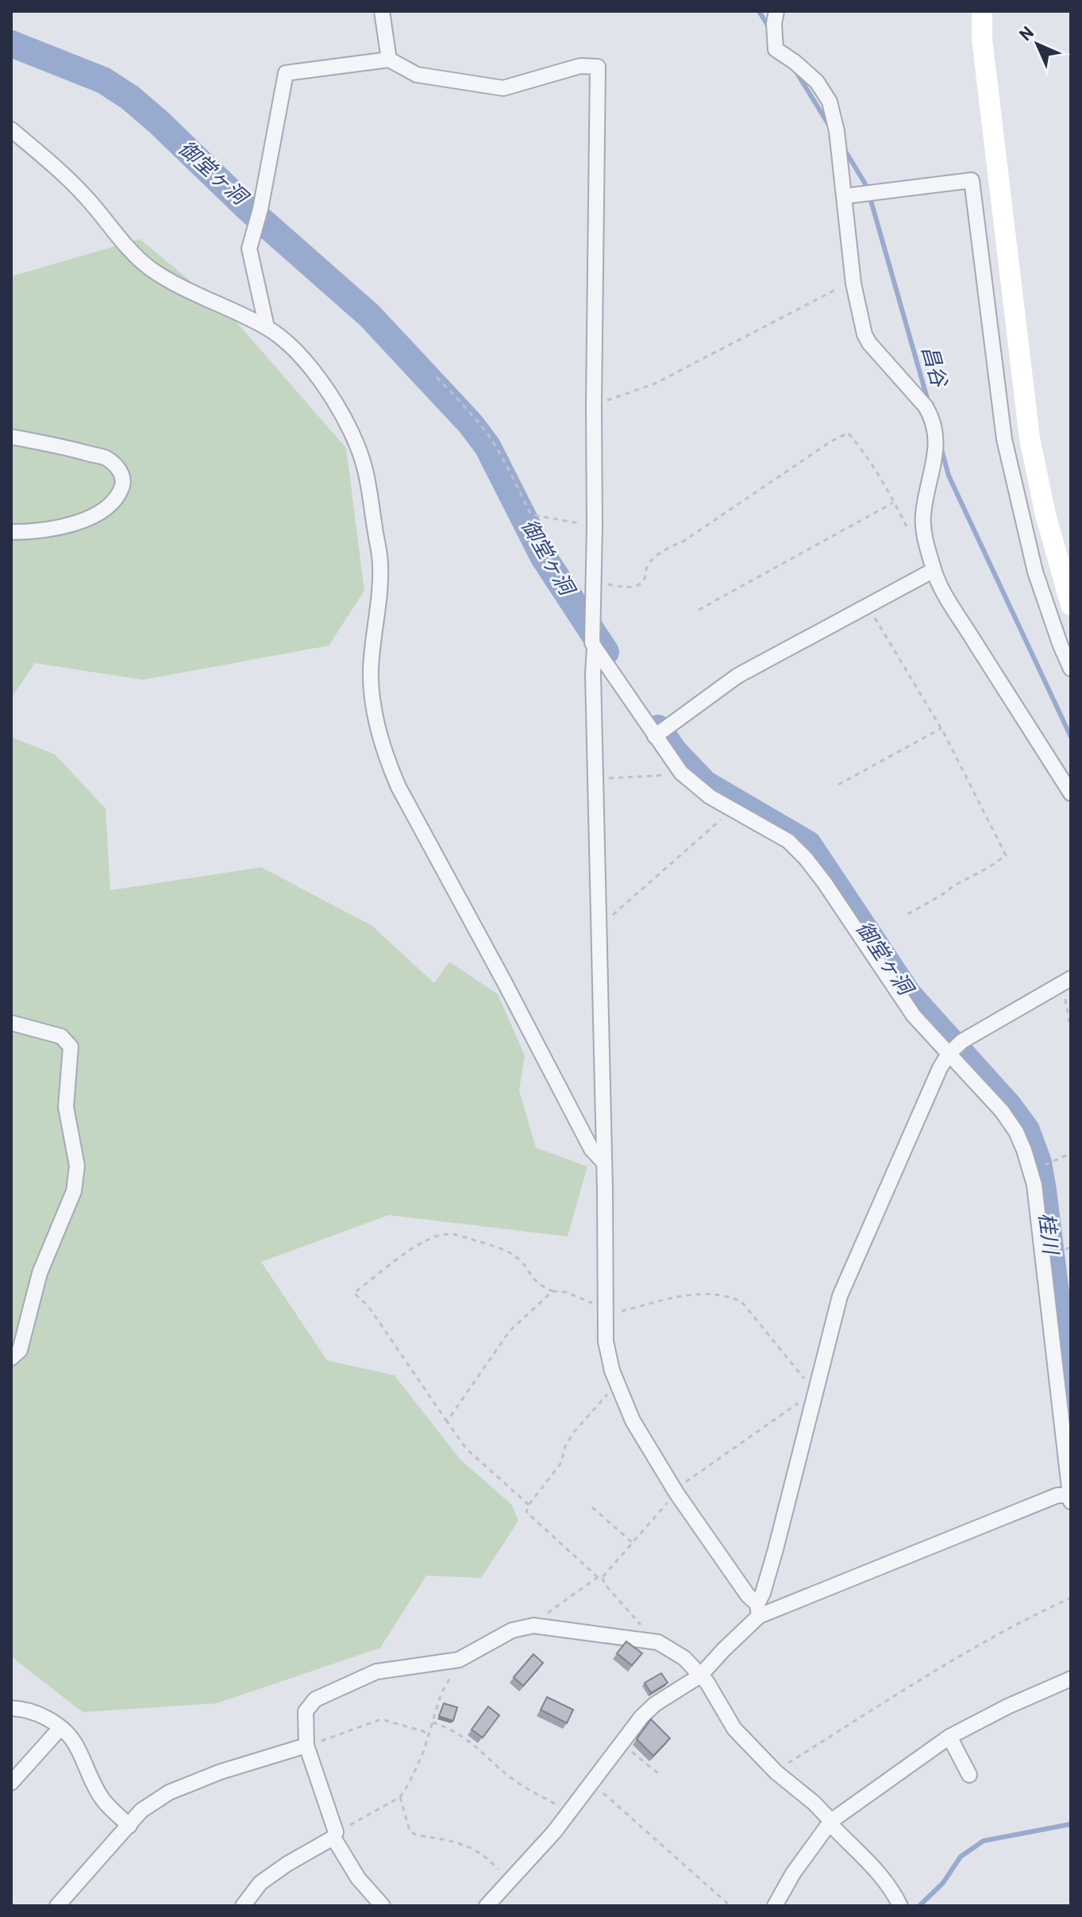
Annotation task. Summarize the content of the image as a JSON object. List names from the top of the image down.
{
  "water": ["御堂ヶ洞", "昌谷", "桂川"],
  "north": "top left"
}
